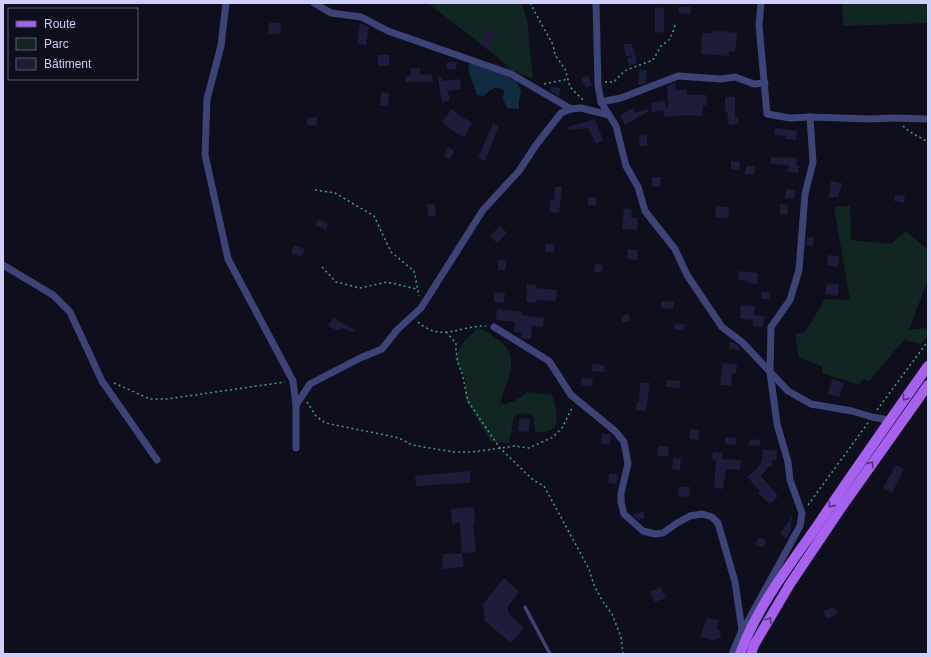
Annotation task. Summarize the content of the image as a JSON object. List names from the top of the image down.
{
  "legend": ["Route", "Parc", "Bâtiment"]
}
